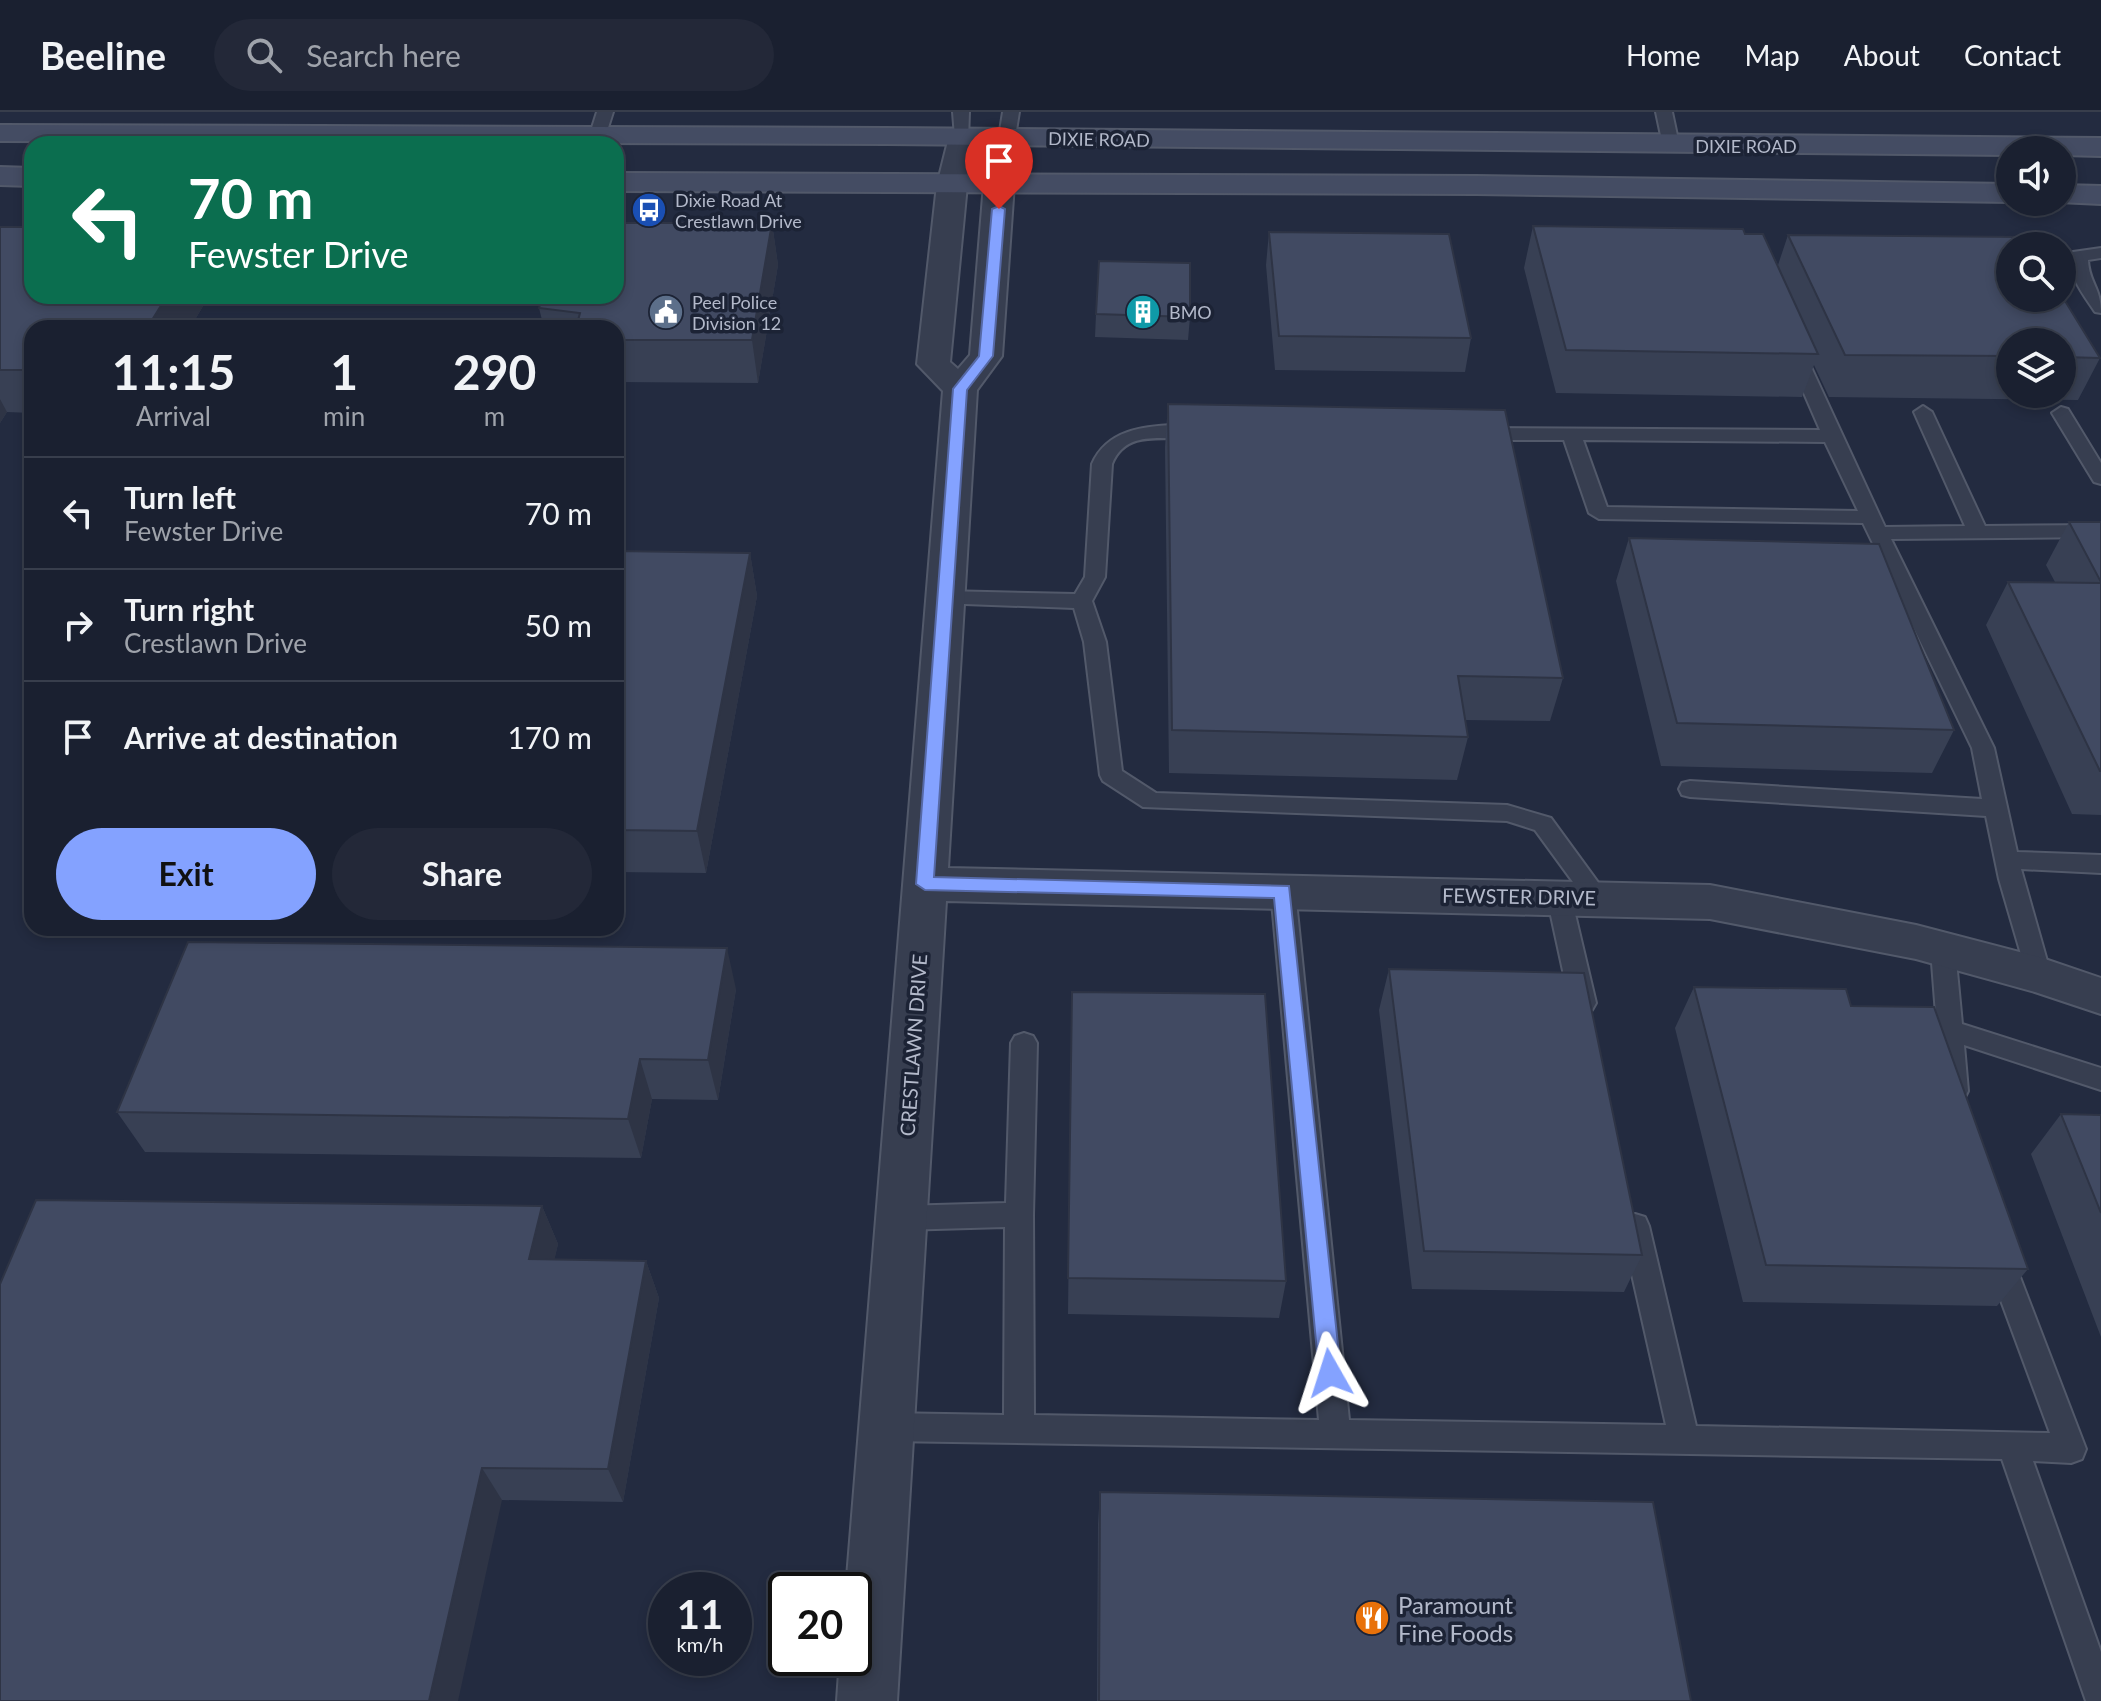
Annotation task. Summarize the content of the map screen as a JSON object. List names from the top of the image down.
{
  "streets": {
    "main road": ["DIXIE ROAD"],
    "street": ["FEWSTER DRIVE", "CRESTLAWN DRIVE"]
  },
  "crossings": [
    ["FEWSTER DRIVE", "CRESTLAWN DRIVE"]
  ],
  "places": {
    "bus stop": ["Dixie Road At Crestlawn Drive"],
    "public building": ["Peel Police Division 12"],
    "building": ["BMO"],
    "restaurant": ["Paramount Fine Foods"]
  },
  "page": {
    "header": "Beeline",
    "search": "Search here",
    "nav": [
      "Home",
      "Map",
      "About",
      "Contact"
    ],
    "turn": ["70 m", "Fewster Drive"],
    "eta": [
      "11:15",
      "Arrival",
      "1",
      "min",
      "290",
      "m"
    ],
    "list": [
      {
        "name": "Turn left",
        "note": "Fewster Drive",
        "value": "70 m"
      },
      {
        "name": "Turn right",
        "note": "Crestlawn Drive",
        "value": "50 m"
      },
      {
        "name": "Arrive at destination",
        "value": "170 m"
      }
    ],
    "buttons": ["Exit", "Share"],
    "speed": "11 km/h",
    "limit": "20"
  }
}
